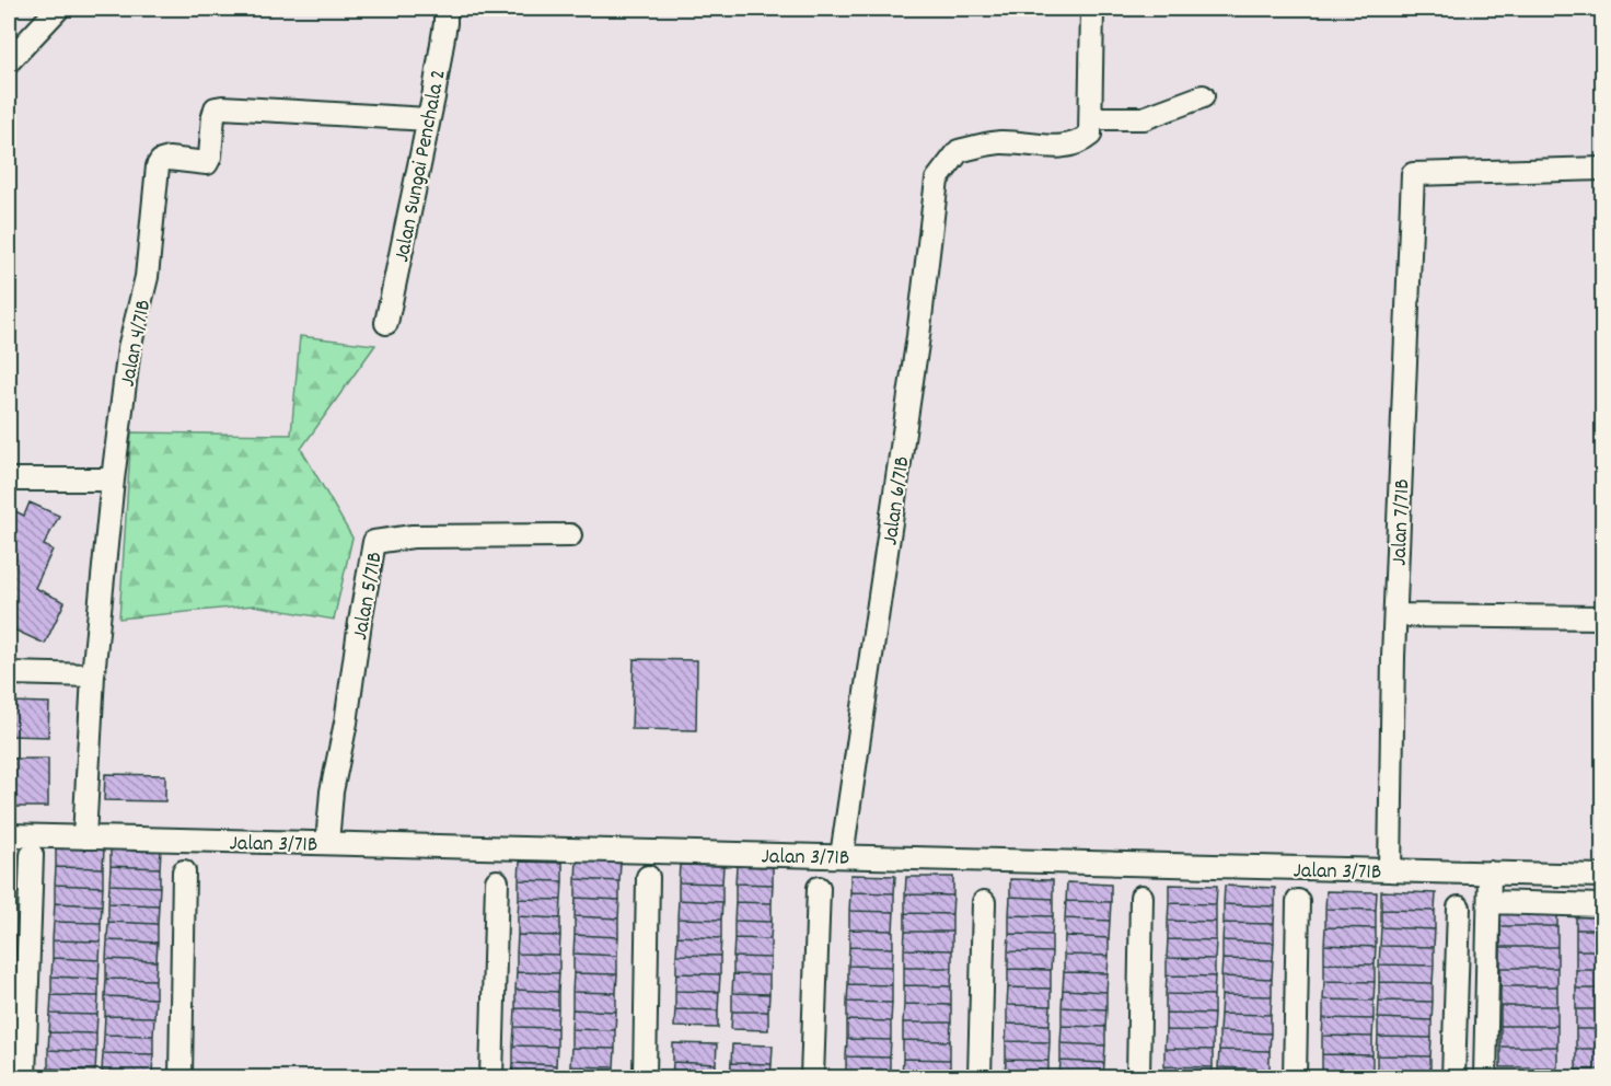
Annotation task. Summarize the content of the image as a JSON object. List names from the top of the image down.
{
  "streets": {
    "street": [
      "Jalan Sungai Penchala 2",
      "Jalan 4/71B",
      "Jalan 6/71B",
      "Jalan 7/71B",
      "Jalan 5/71B",
      "Jalan 3/71B"
    ]
  },
  "crossings": [
    ["Jalan Sungai Penchala 2", "Jalan 4/71B"],
    ["Jalan 4/71B", "Jalan 3/71B"],
    ["Jalan 6/71B", "Jalan 3/71B"],
    ["Jalan 7/71B", "Jalan 3/71B"],
    ["Jalan 5/71B", "Jalan 3/71B"]
  ]
}
